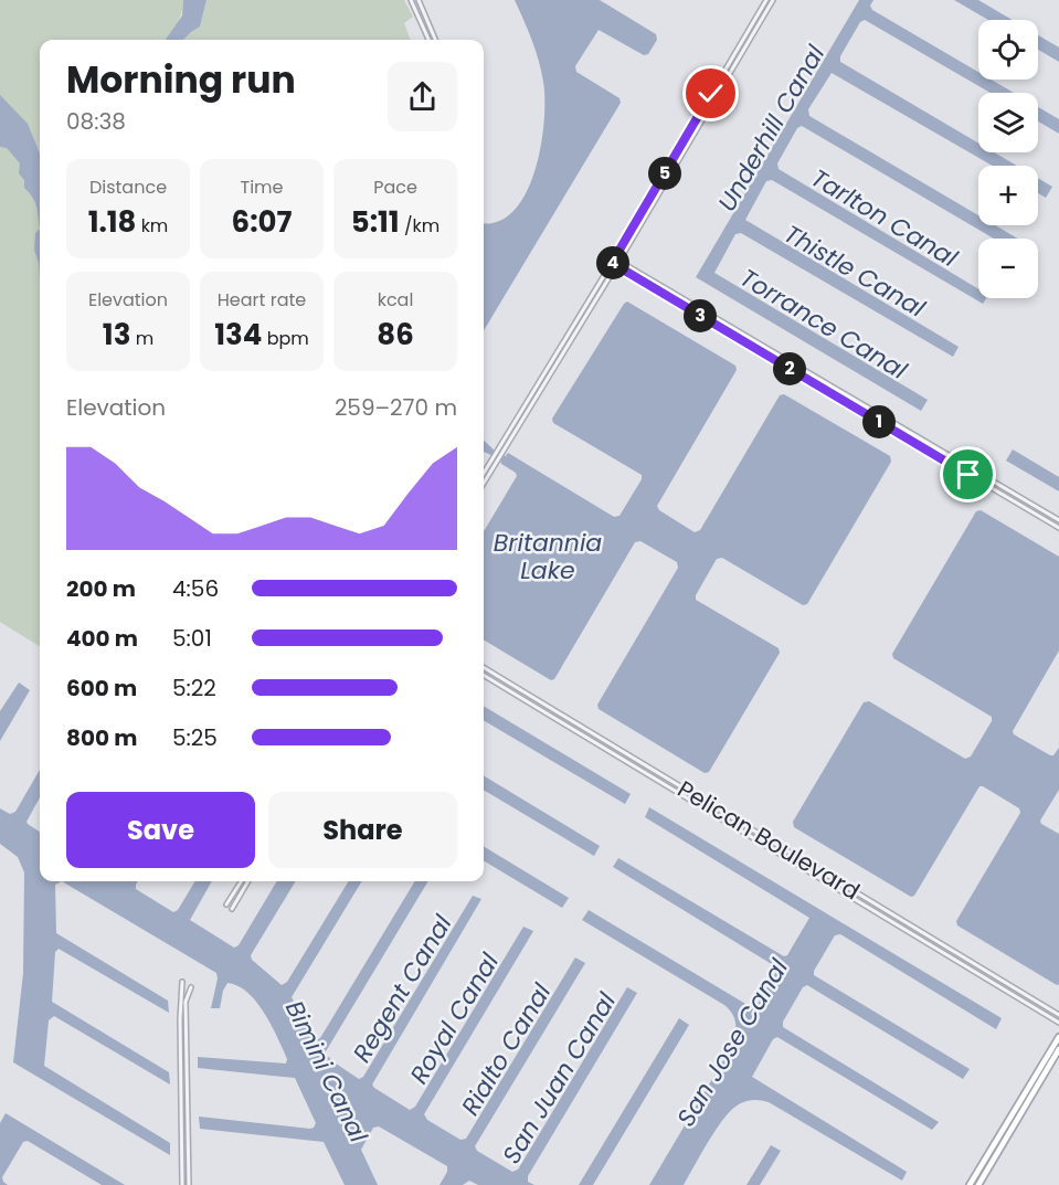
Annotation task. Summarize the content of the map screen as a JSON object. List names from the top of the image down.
{
  "streets": {
    "street": ["Pelican Boulevard"]
  },
  "water": [
    "Underhill Canal",
    "Tarlton Canal",
    "Thistle Canal",
    "Torrance Canal",
    "Britannia Lake",
    "Regent Canal",
    "Royal Canal",
    "San Jose Canal",
    "Rialto Canal",
    "Bimini Canal",
    "San Juan Canal"
  ],
  "page": {
    "map_buttons": ["+", "−"],
    "heading": ["Morning run", "08:38"],
    "stats": [
      ["Distance", "1.18 km"],
      ["Time", "6:07"],
      ["Pace", "5:11 /km"],
      ["Elevation", "13 m"],
      ["Heart rate", "134 bpm"],
      ["kcal", "86"]
    ],
    "pins": [
      "5",
      "4",
      "3",
      "2",
      "1"
    ],
    "chart": ["Elevation", "259–270 m"],
    "list": [
      {
        "name": "200 m",
        "note": "4:56"
      },
      {
        "name": "400 m",
        "note": "5:01"
      },
      {
        "name": "600 m",
        "note": "5:22"
      },
      {
        "name": "800 m",
        "note": "5:25"
      }
    ],
    "buttons": ["Save", "Share"]
  }
}
